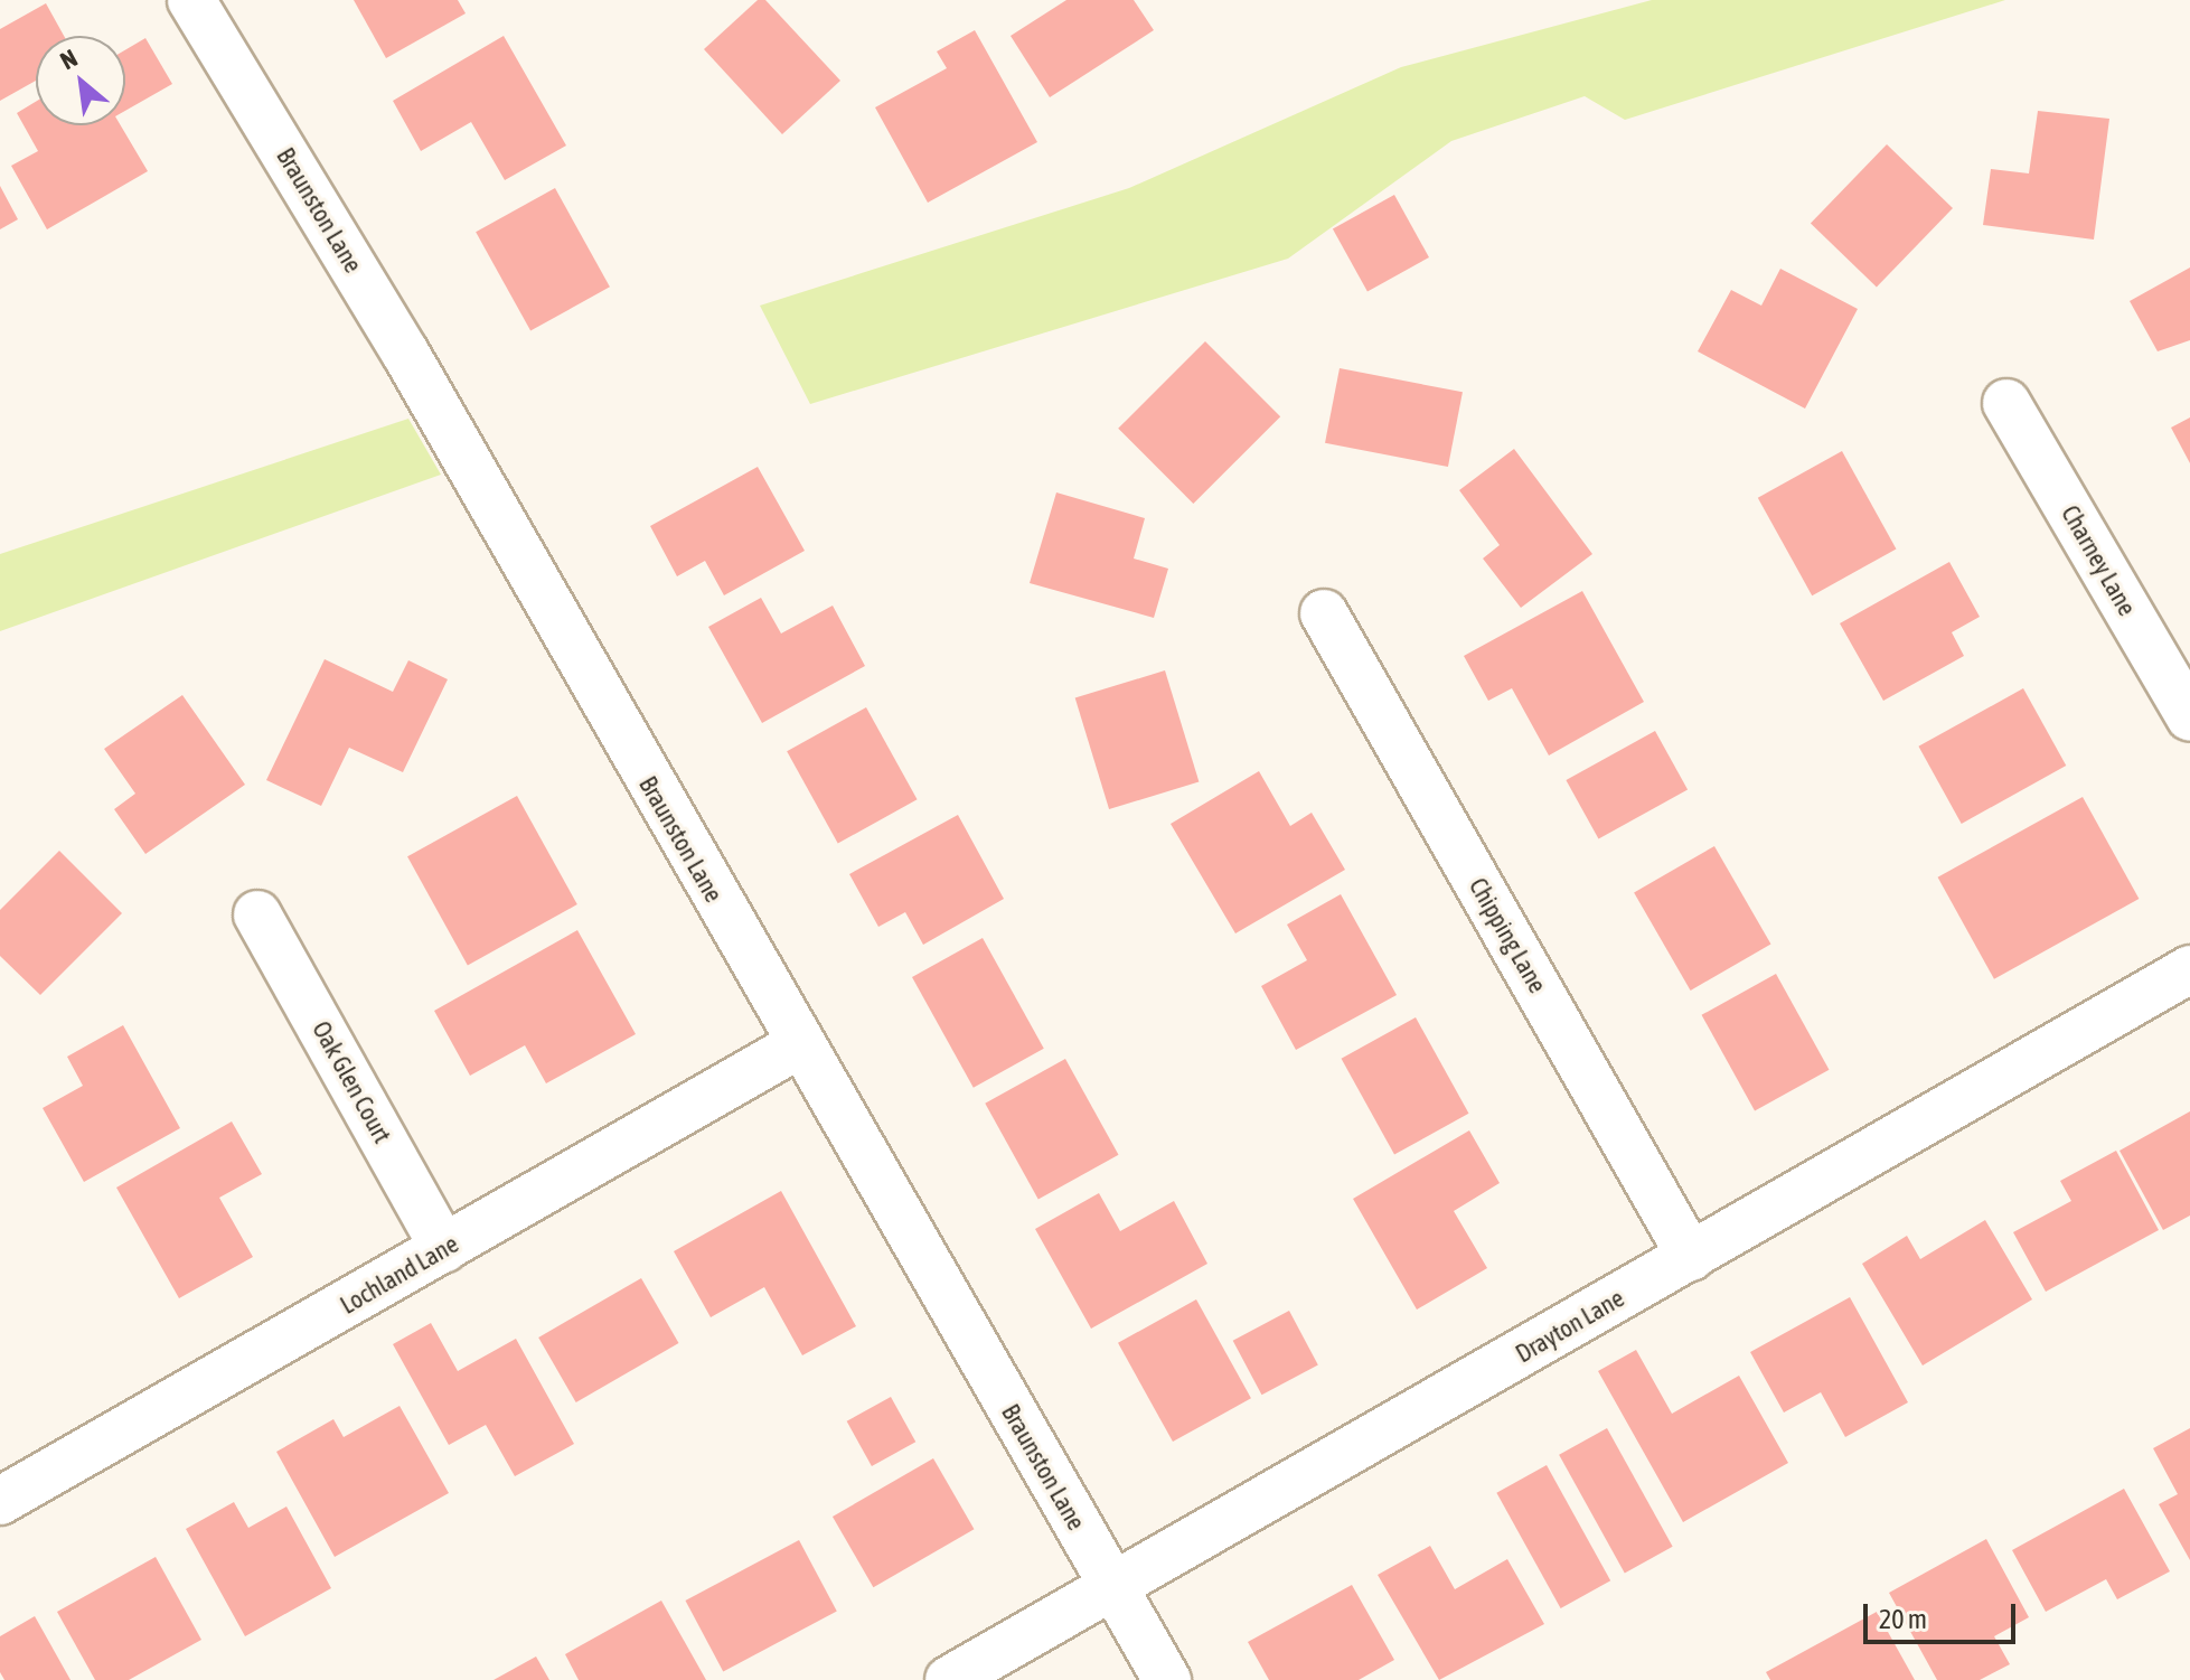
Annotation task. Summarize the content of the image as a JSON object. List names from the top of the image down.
{
  "streets": {
    "street": [
      "Braunston Lane",
      "Charney Lane",
      "Chipping Lane",
      "Oak Glen Court",
      "Lochland Lane",
      "Drayton Lane"
    ]
  },
  "crossings": [
    ["Braunston Lane", "Lochland Lane"],
    ["Braunston Lane", "Drayton Lane"],
    ["Chipping Lane", "Drayton Lane"],
    ["Oak Glen Court", "Lochland Lane"]
  ],
  "scale_bar": "20 m",
  "north": "top left"
}
